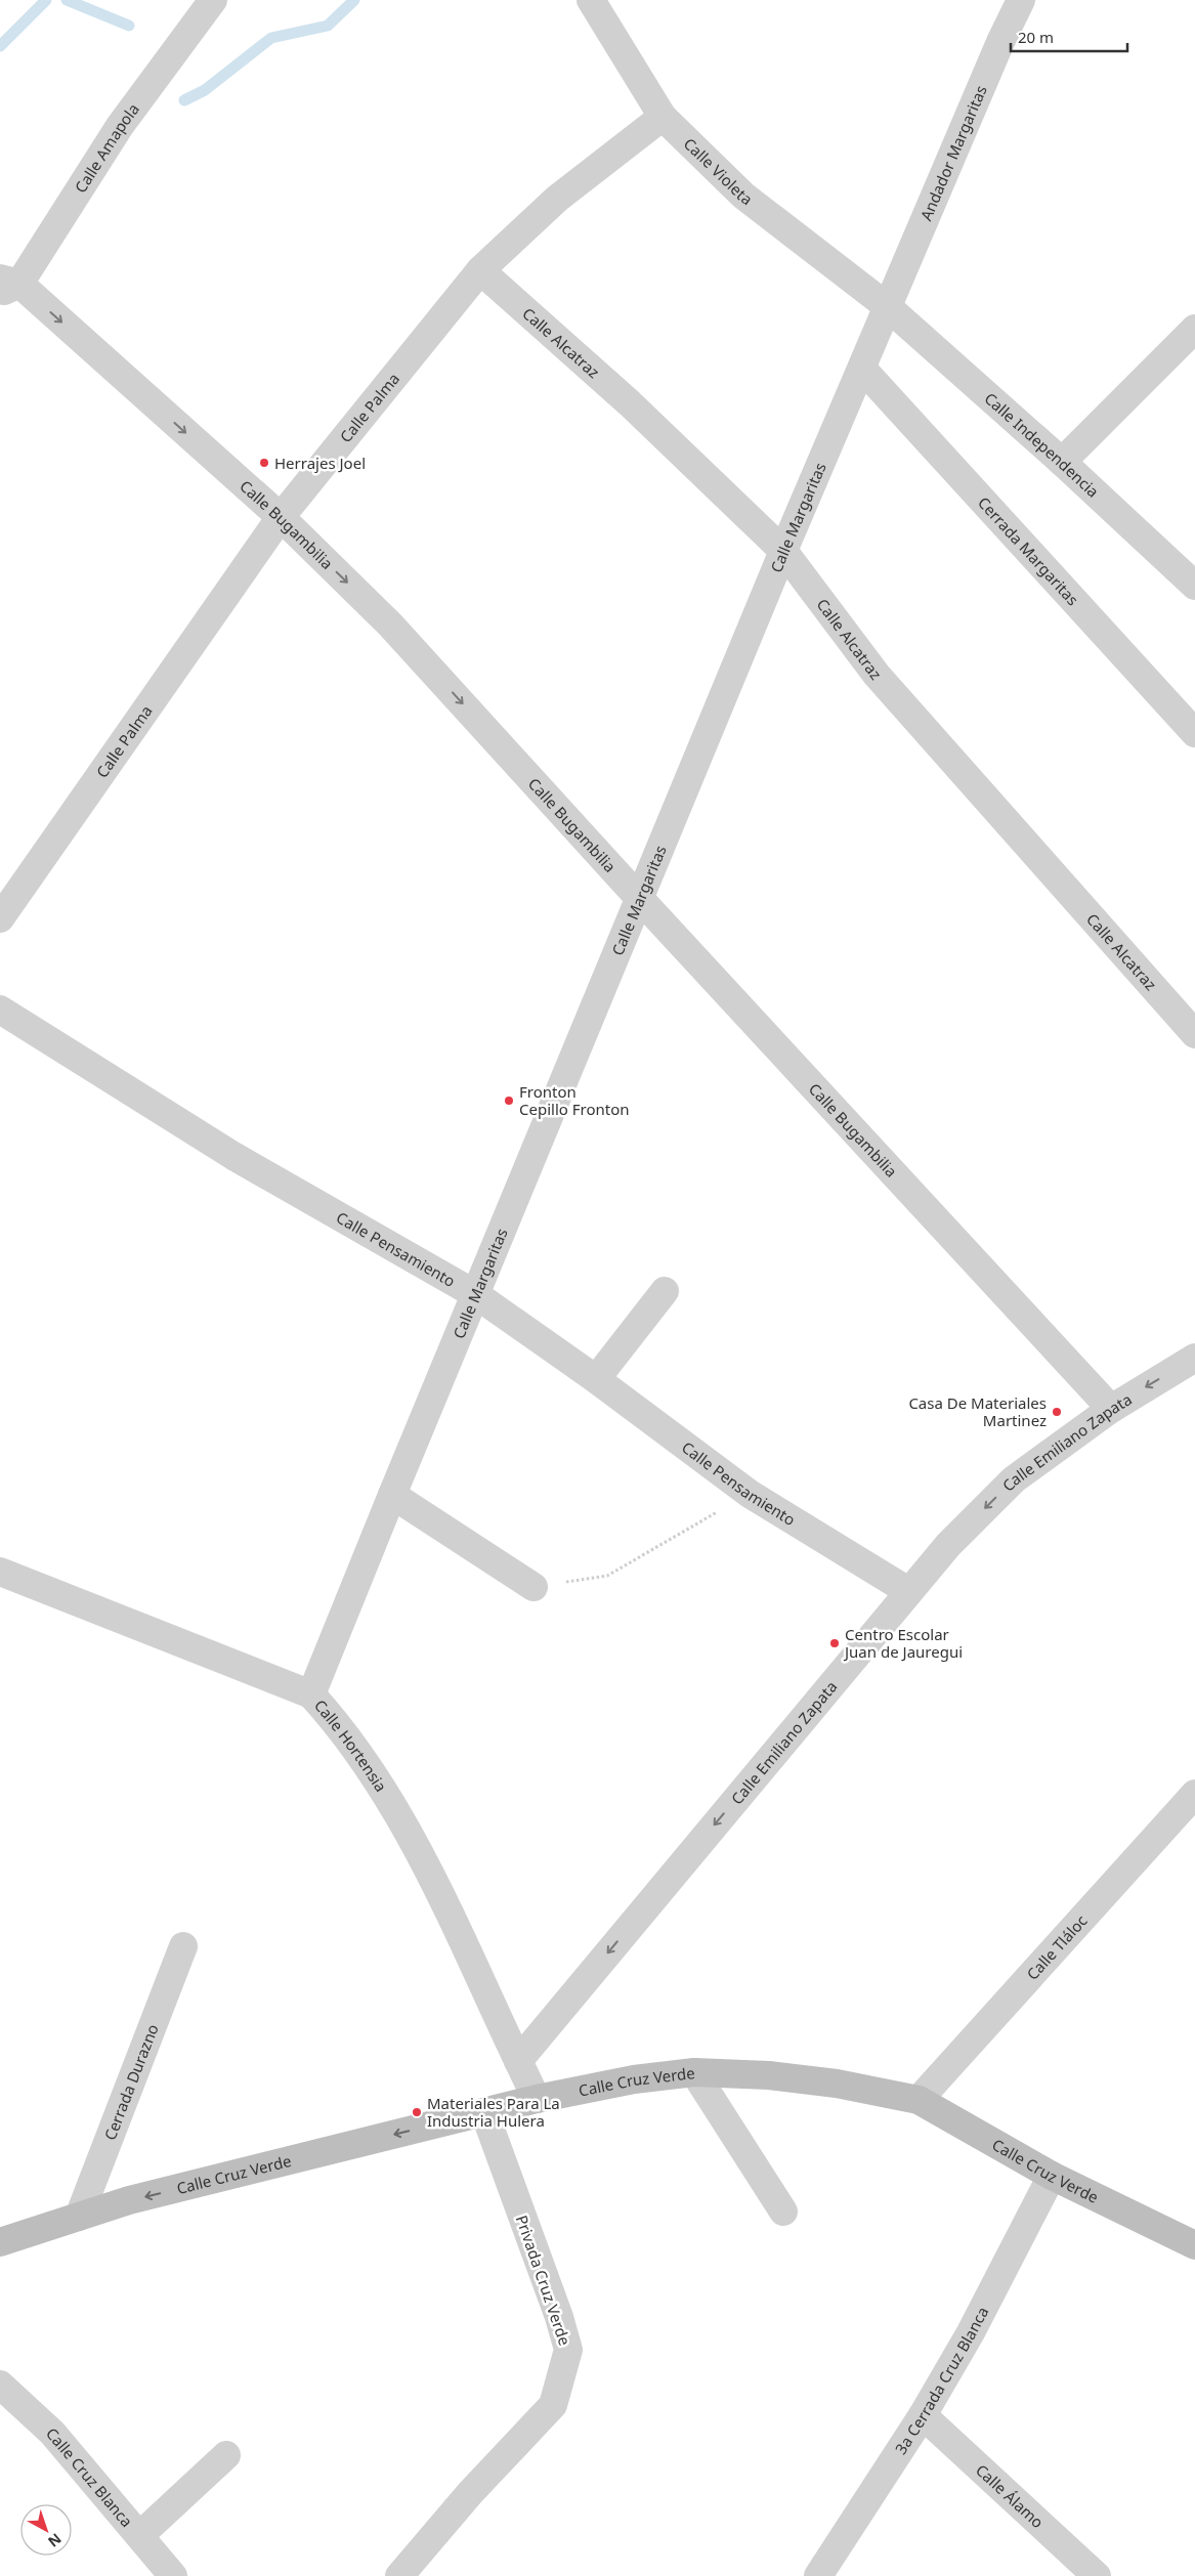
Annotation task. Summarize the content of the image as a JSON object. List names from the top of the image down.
{
  "streets": {
    "street": [
      "Calle Amapola",
      "Andador Margaritas",
      "Calle Violeta",
      "Calle Alcatraz",
      "Calle Palma",
      "Calle Independencia",
      "Calle Margaritas",
      "Calle Bugambilia",
      "Cerrada Margaritas",
      "Calle Pensamiento",
      "Calle Emiliano Zapata",
      "Calle Hortensia",
      "Calle Tláloc",
      "Cerrada Durazno",
      "Calle Cruz Verde",
      "Privada Cruz Verde",
      "3a Cerrada Cruz Blanca",
      "Calle Cruz Blanca",
      "Calle Álamo"
    ]
  },
  "crossings": [
    ["Calle Amapola", "Calle Bugambilia"],
    ["Andador Margaritas", "Calle Violeta"],
    ["Andador Margaritas", "Calle Independencia"],
    ["Andador Margaritas", "Calle Margaritas"],
    ["Calle Violeta", "Calle Palma"],
    ["Calle Violeta", "Calle Independencia"],
    ["Calle Violeta", "Calle Margaritas"],
    ["Calle Alcatraz", "Calle Palma"],
    ["Calle Alcatraz", "Calle Margaritas"],
    ["Calle Palma", "Calle Bugambilia"],
    ["Calle Independencia", "Calle Margaritas"],
    ["Calle Margaritas", "Calle Bugambilia"],
    ["Calle Margaritas", "Cerrada Margaritas"],
    ["Calle Margaritas", "Calle Pensamiento"],
    ["Calle Margaritas", "Calle Hortensia"],
    ["Calle Bugambilia", "Calle Emiliano Zapata"],
    ["Calle Pensamiento", "Calle Emiliano Zapata"],
    ["Calle Emiliano Zapata", "Calle Hortensia"],
    ["Calle Hortensia", "Calle Cruz Verde"],
    ["Calle Tláloc", "Calle Cruz Verde"],
    ["Cerrada Durazno", "Calle Cruz Verde"],
    ["Calle Cruz Verde", "Privada Cruz Verde"],
    ["Calle Cruz Verde", "3a Cerrada Cruz Blanca"],
    ["3a Cerrada Cruz Blanca", "Calle Álamo"]
  ],
  "one_way": ["Calle Bugambilia", "Calle Emiliano Zapata"],
  "places": [
    "Herrajes Joel",
    "Fronton Cepillo Fronton",
    "Casa De Materiales Martinez",
    "Centro Escolar Juan de Jauregui",
    "Materiales Para La Industria Hulera"
  ],
  "scale_bar": "20 m",
  "north": "bottom right"
}
